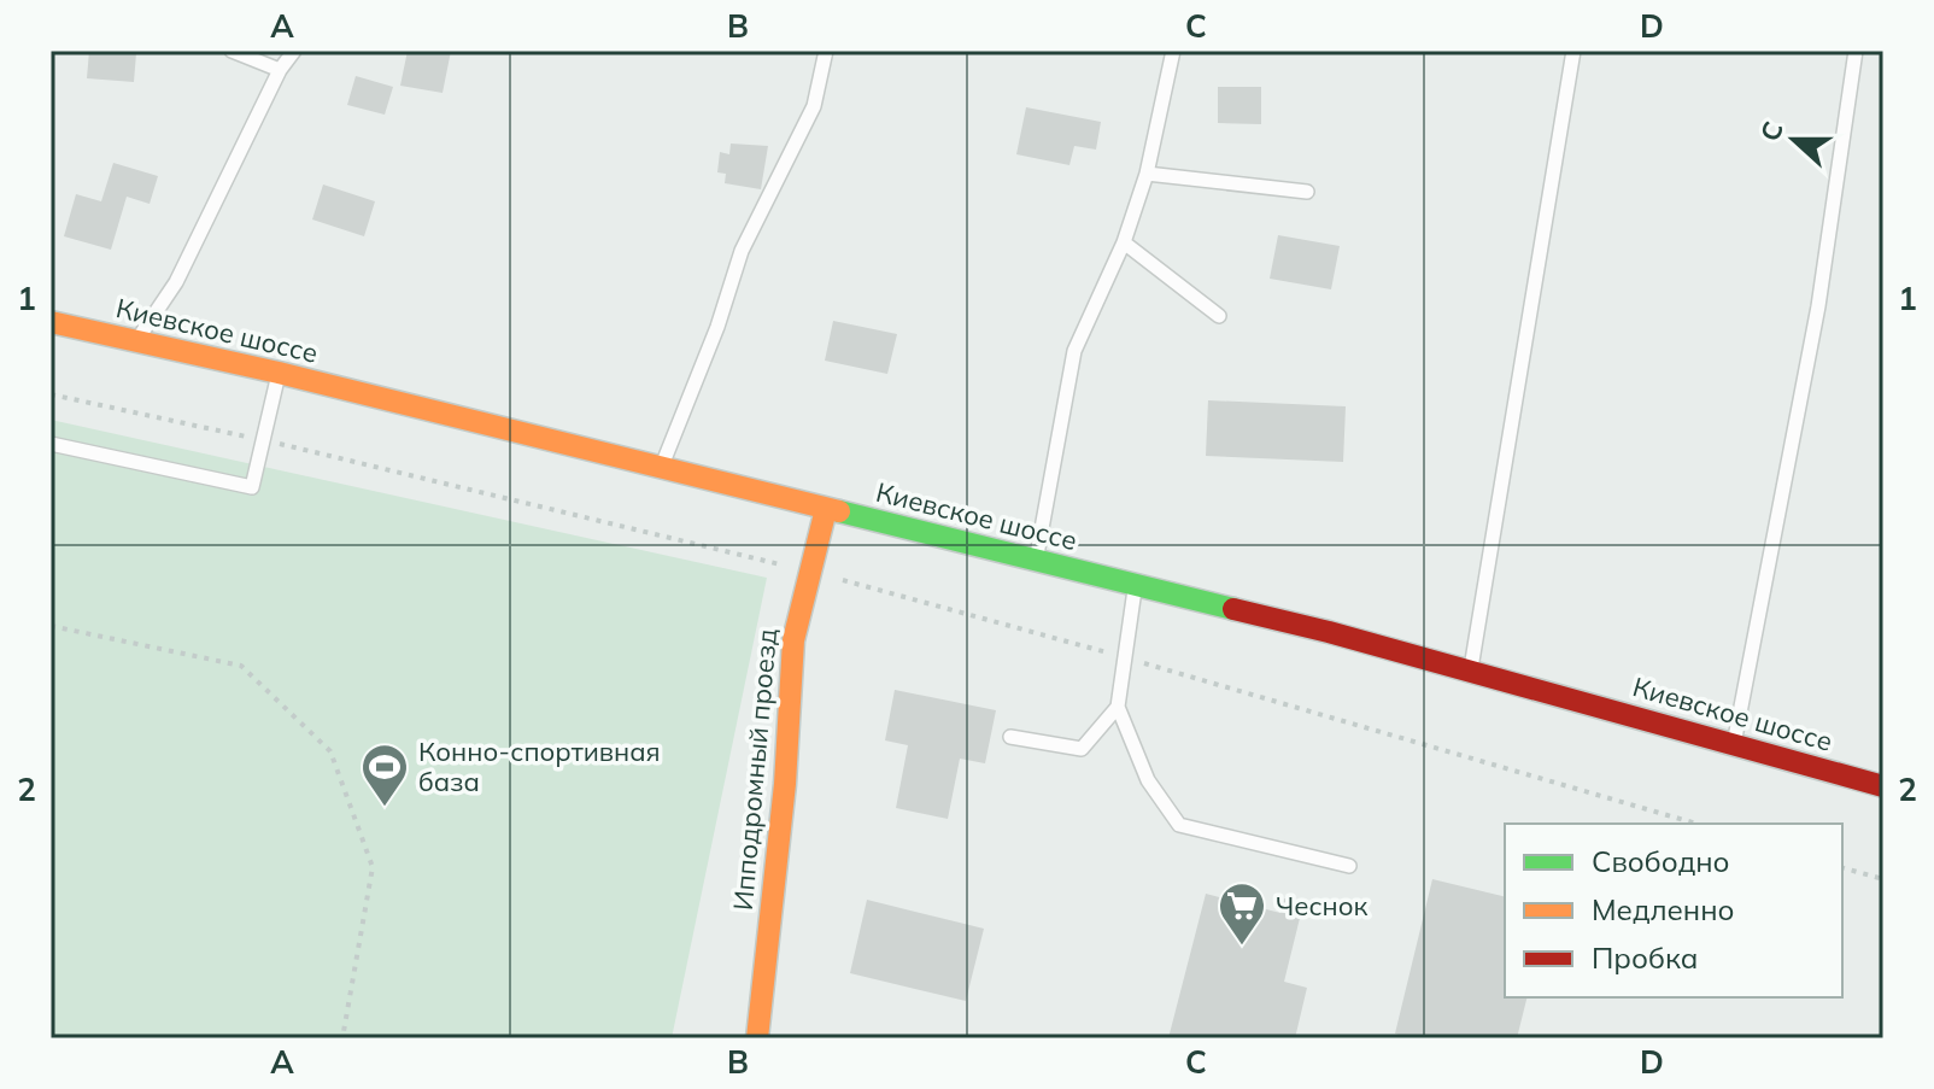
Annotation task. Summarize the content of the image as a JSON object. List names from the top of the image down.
{
  "streets": {
    "main road": ["Киевское шоссе", "Ипподромный проезд"]
  },
  "crossings": [
    ["Киевское шоссе", "Ипподромный проезд"]
  ],
  "places": {
    "sports": ["Конно-спортивная база"],
    "supermarket": ["Чеснок"]
  },
  "legend": ["Свободно", "Медленно", "Пробка"],
  "north": "left",
  "grid": {
    "columns": [
      "A",
      "B",
      "C",
      "D"
    ],
    "rows": ["1", "2"]
  }
}
